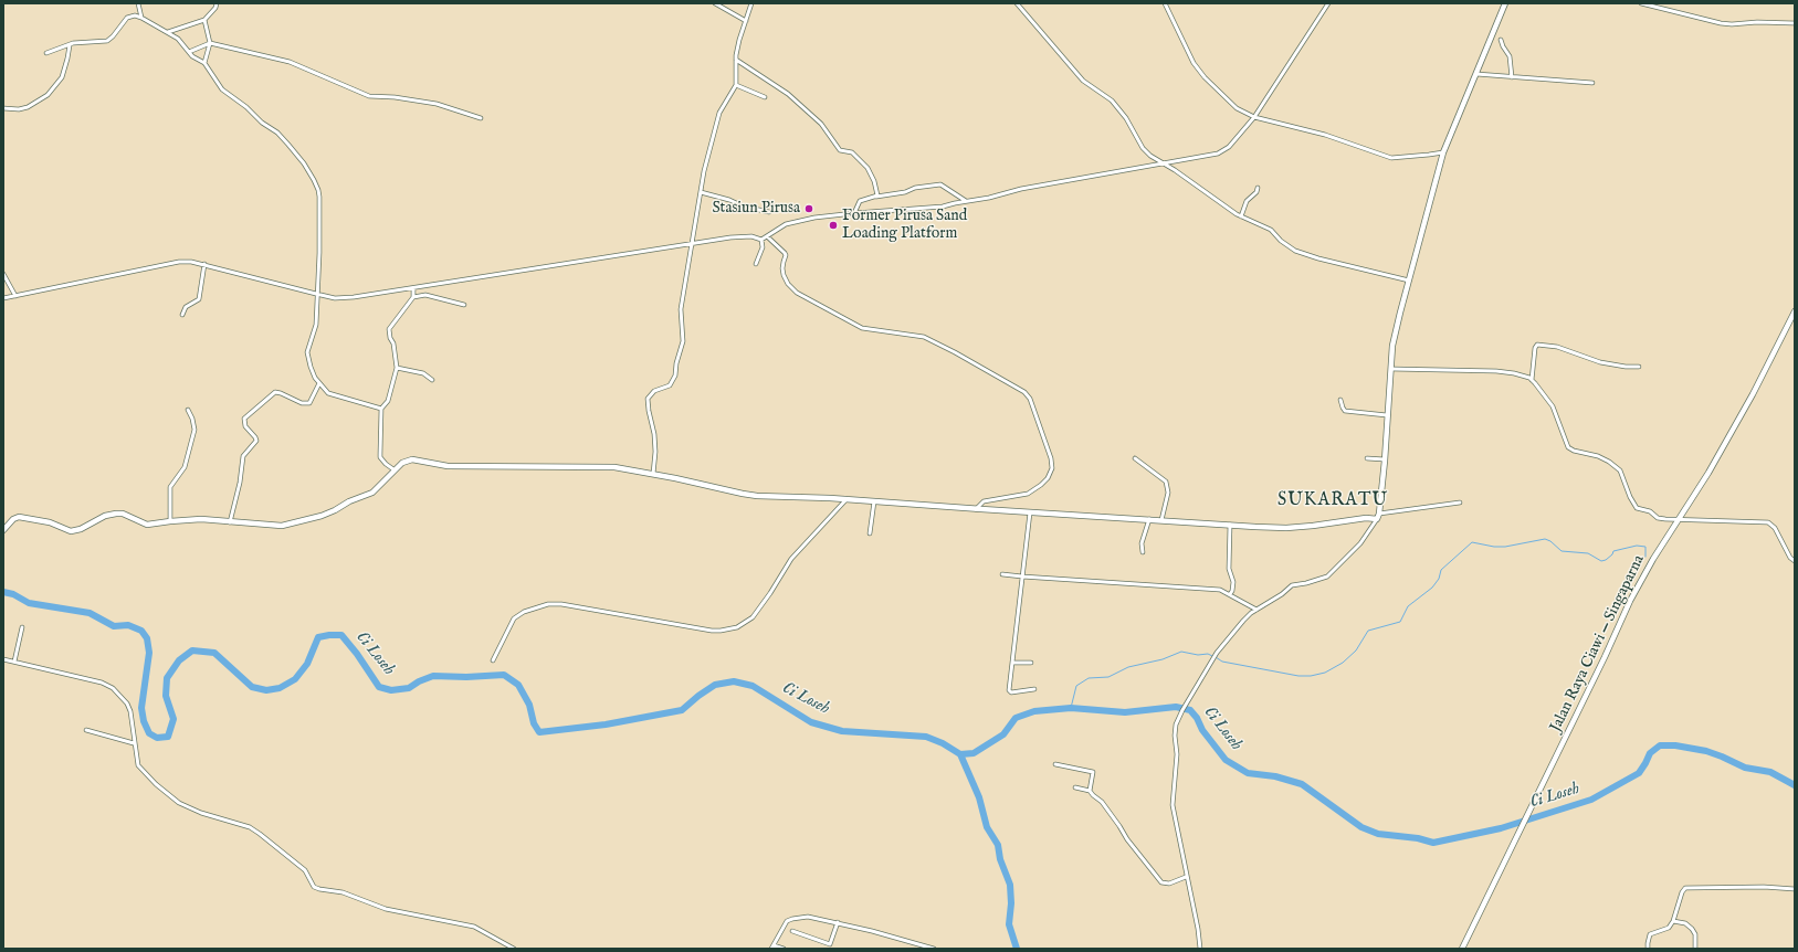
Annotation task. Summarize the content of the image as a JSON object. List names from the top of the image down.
{
  "streets": {
    "street": ["Jalan Raya Ciawi — Singaparna"]
  },
  "districts": ["SUKARATU"],
  "water": ["Ci Loseh"],
  "places": ["Stasiun Pirusa", "Former Pirusa Sand Loading Platform"]
}
